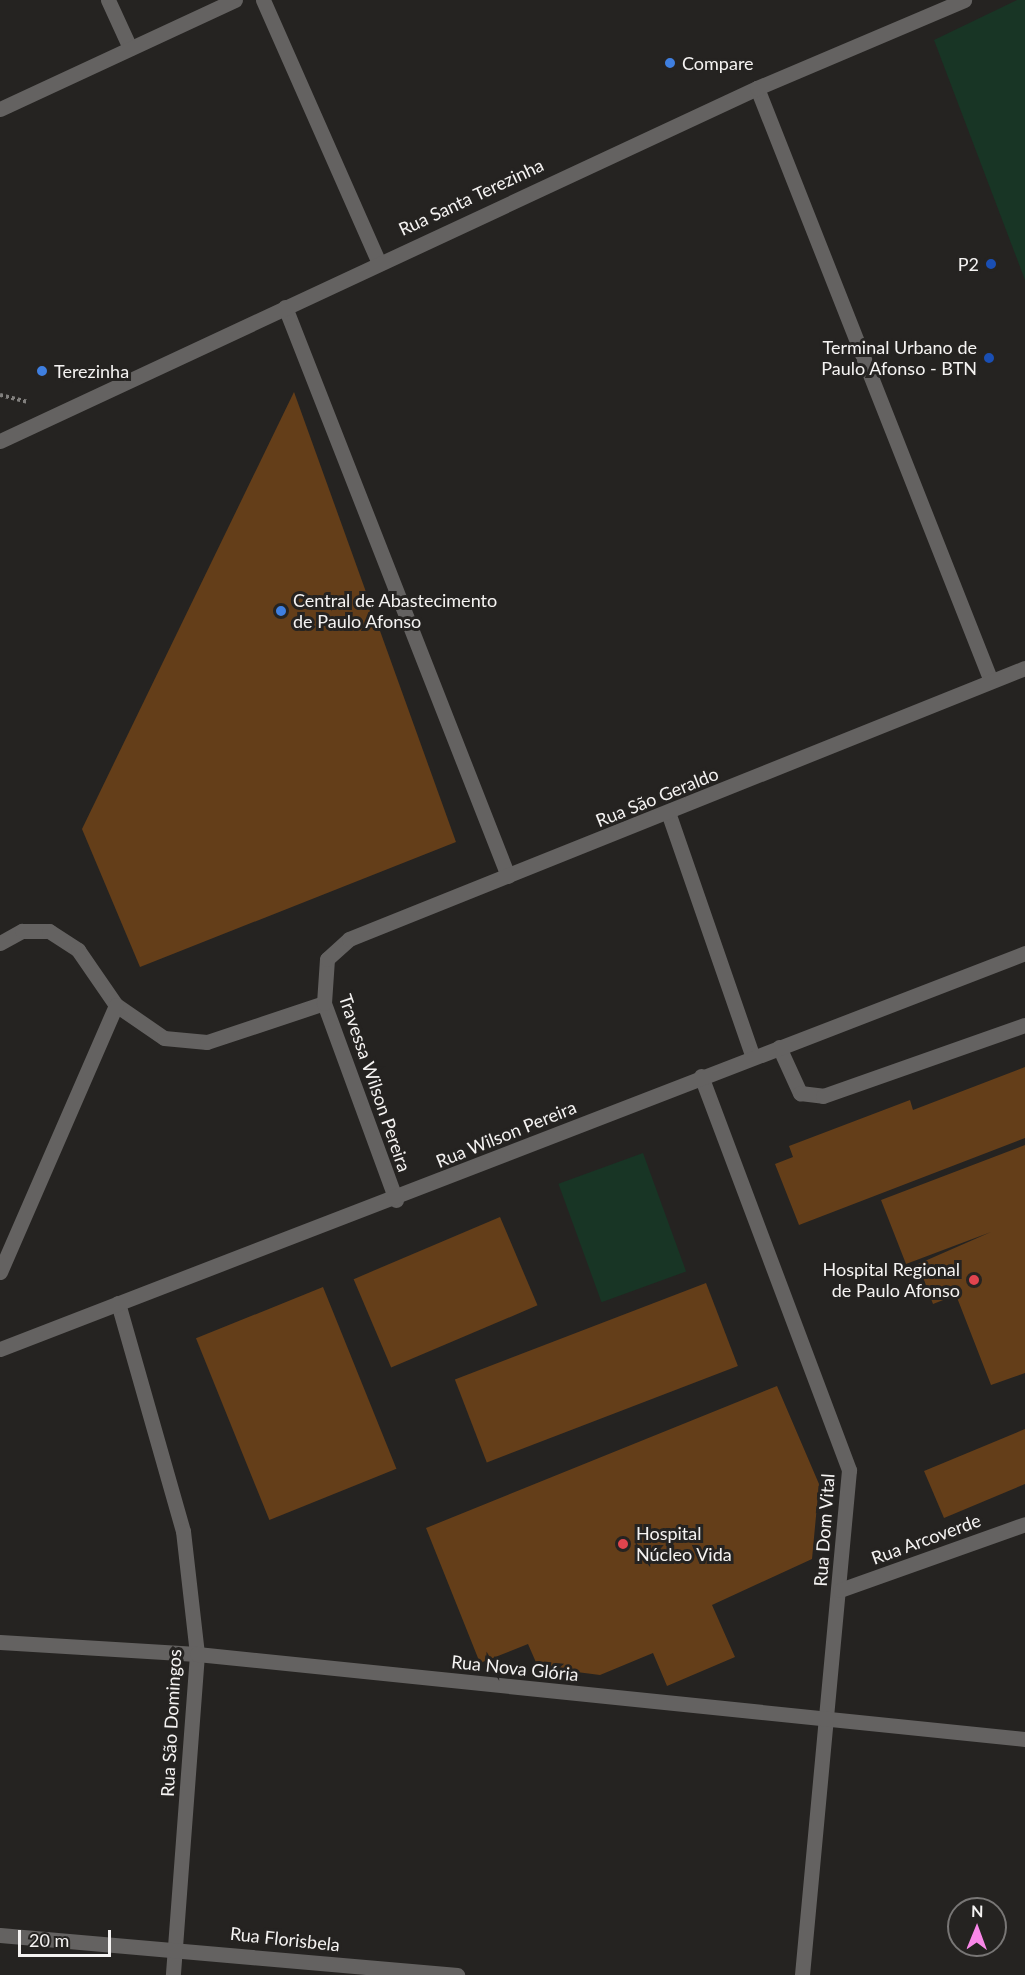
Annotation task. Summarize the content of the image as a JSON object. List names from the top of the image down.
{
  "streets": {
    "street": [
      "Rua Santa Terezinha",
      "Rua São Geraldo",
      "Travessa Wilson Pereira",
      "Rua Wilson Pereira",
      "Rua Dom Vital",
      "Rua Arcoverde",
      "Rua Nova Glória",
      "Rua São Domingos",
      "Rua Florisbela"
    ]
  },
  "crossings": [
    ["Rua São Geraldo", "Travessa Wilson Pereira"],
    ["Travessa Wilson Pereira", "Rua Wilson Pereira"],
    ["Rua Wilson Pereira", "Rua Dom Vital"],
    ["Rua Wilson Pereira", "Rua São Domingos"],
    ["Rua Dom Vital", "Rua Arcoverde"],
    ["Rua Dom Vital", "Rua Nova Glória"],
    ["Rua Nova Glória", "Rua São Domingos"],
    ["Rua São Domingos", "Rua Florisbela"]
  ],
  "places": [
    "Compare",
    "P2",
    "Terminal Urbano de Paulo Afonso - BTN",
    "Terezinha",
    "Central de Abastecimento de Paulo Afonso",
    "Hospital Regional de Paulo Afonso",
    "Hospital Núcleo Vida"
  ],
  "scale_bar": "20 m",
  "north": "top"
}
